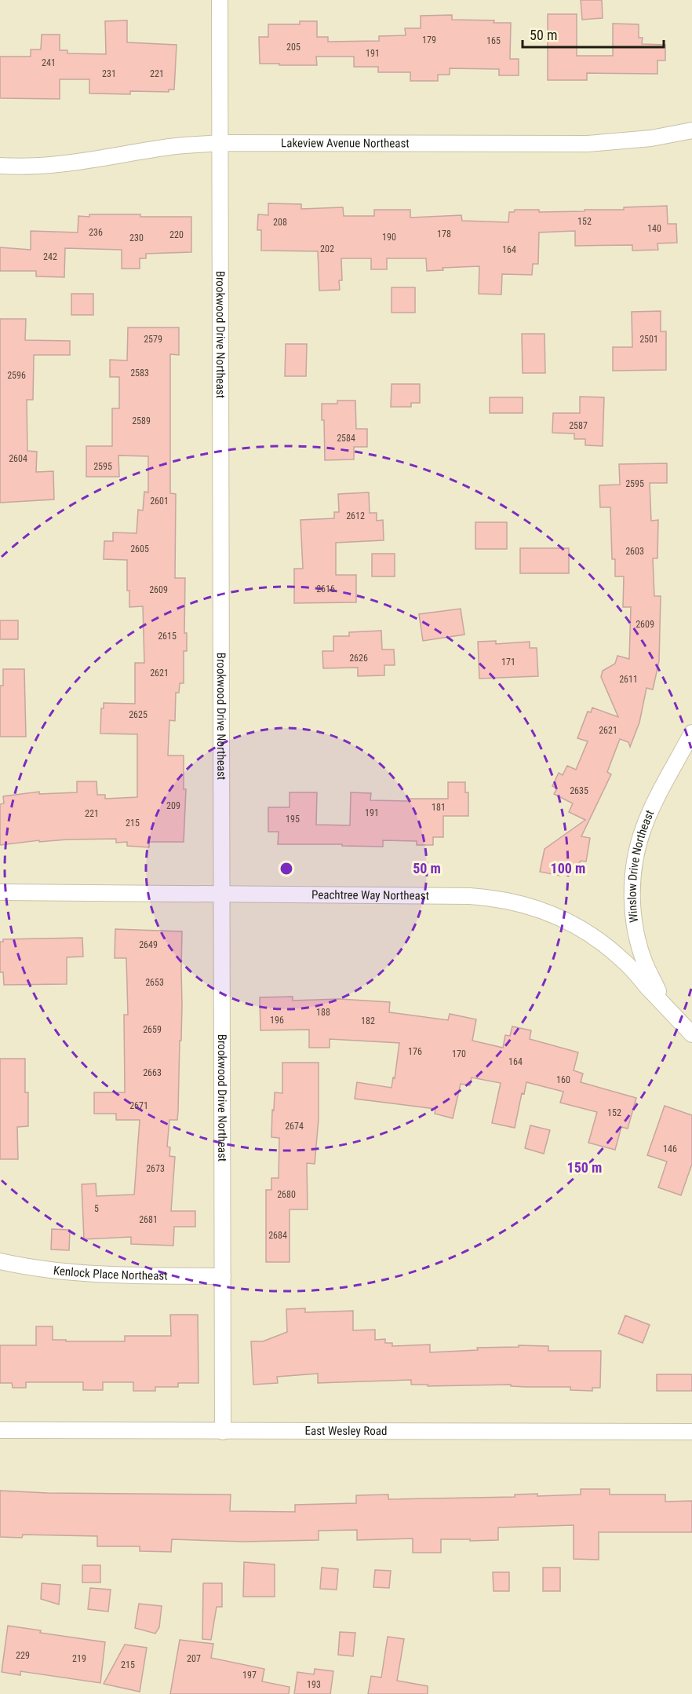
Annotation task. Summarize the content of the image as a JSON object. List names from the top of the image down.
{
  "streets": {
    "street": [
      "Lakeview Avenue Northeast",
      "Brookwood Drive Northeast",
      "Winslow Drive Northeast",
      "Peachtree Way Northeast",
      "Kenlock Place Northeast",
      "East Wesley Road"
    ]
  },
  "crossings": [
    ["Lakeview Avenue Northeast", "Brookwood Drive Northeast"],
    ["Brookwood Drive Northeast", "Peachtree Way Northeast"],
    ["Brookwood Drive Northeast", "Kenlock Place Northeast"],
    ["Brookwood Drive Northeast", "East Wesley Road"],
    ["Winslow Drive Northeast", "Peachtree Way Northeast"]
  ],
  "house_numbers": [
    "179",
    "165",
    "205",
    "191",
    "241",
    "231",
    "221",
    "152",
    "208",
    "140",
    "236",
    "178",
    "220",
    "190",
    "230",
    "202",
    "164",
    "242",
    "2579",
    "2501",
    "2583",
    "2596",
    "2589",
    "2587",
    "2584",
    "2604",
    "2595",
    "2595",
    "2601",
    "2612",
    "2605",
    "2603",
    "2616",
    "2609",
    "2609",
    "2615",
    "2626",
    "171",
    "2621",
    "2611",
    "2625",
    "2621",
    "2635",
    "209",
    "181",
    "191",
    "221",
    "195",
    "215",
    "2649",
    "2653",
    "188",
    "196",
    "182",
    "2659",
    "176",
    "170",
    "164",
    "2663",
    "160",
    "2671",
    "152",
    "2674",
    "146",
    "2673",
    "2680",
    "5",
    "2681",
    "2684",
    "229",
    "219",
    "207",
    "215",
    "197",
    "193"
  ],
  "scale_bar": "50 m",
  "rings": ["50 m", "100 m", "150 m"]
}
